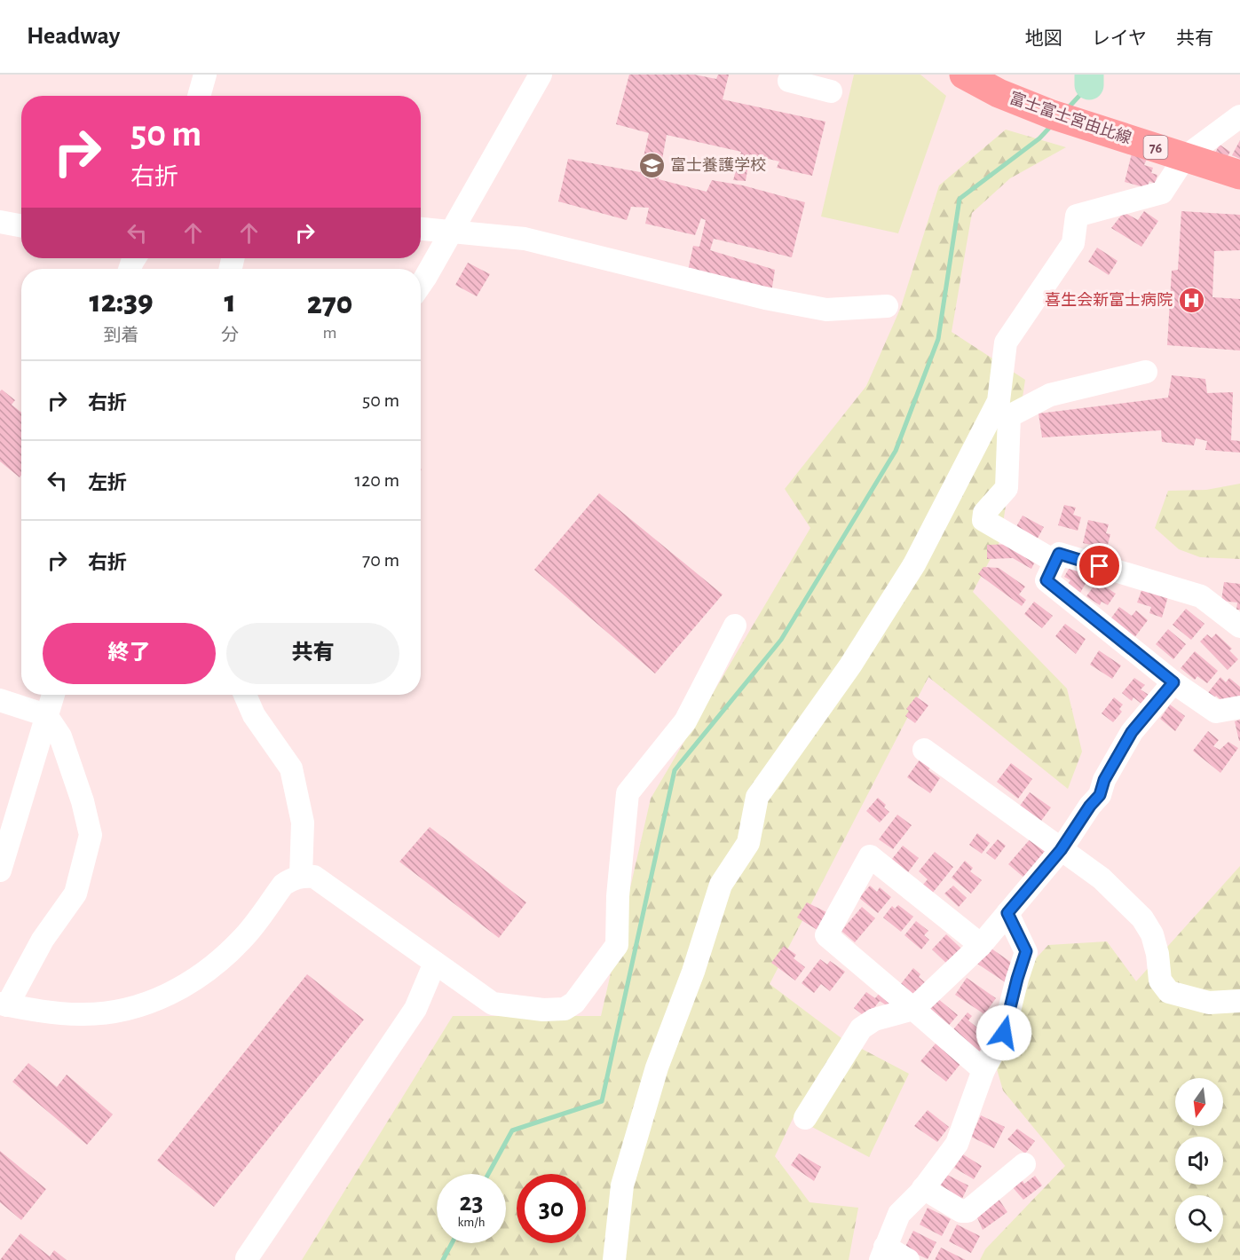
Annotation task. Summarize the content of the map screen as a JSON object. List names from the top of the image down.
{
  "streets": {
    "main road": ["富士富士宮由比線", "76"]
  },
  "places": {
    "school or university": ["富士養護学校"],
    "hospital": ["喜生会新富士病院"]
  },
  "north": "bottom",
  "page": {
    "header": "Headway",
    "nav": ["地図", "レイヤ", "共有"],
    "turn": ["50 m", "右折"],
    "eta": [
      "12:39",
      "到着",
      "1",
      "分",
      "270",
      "m"
    ],
    "list": [
      {
        "name": "右折",
        "value": "50 m"
      },
      {
        "name": "左折",
        "value": "120 m"
      },
      {
        "name": "右折",
        "value": "70 m"
      }
    ],
    "buttons": ["終了", "共有"],
    "speed": "23 km/h",
    "limit": "30"
  }
}
